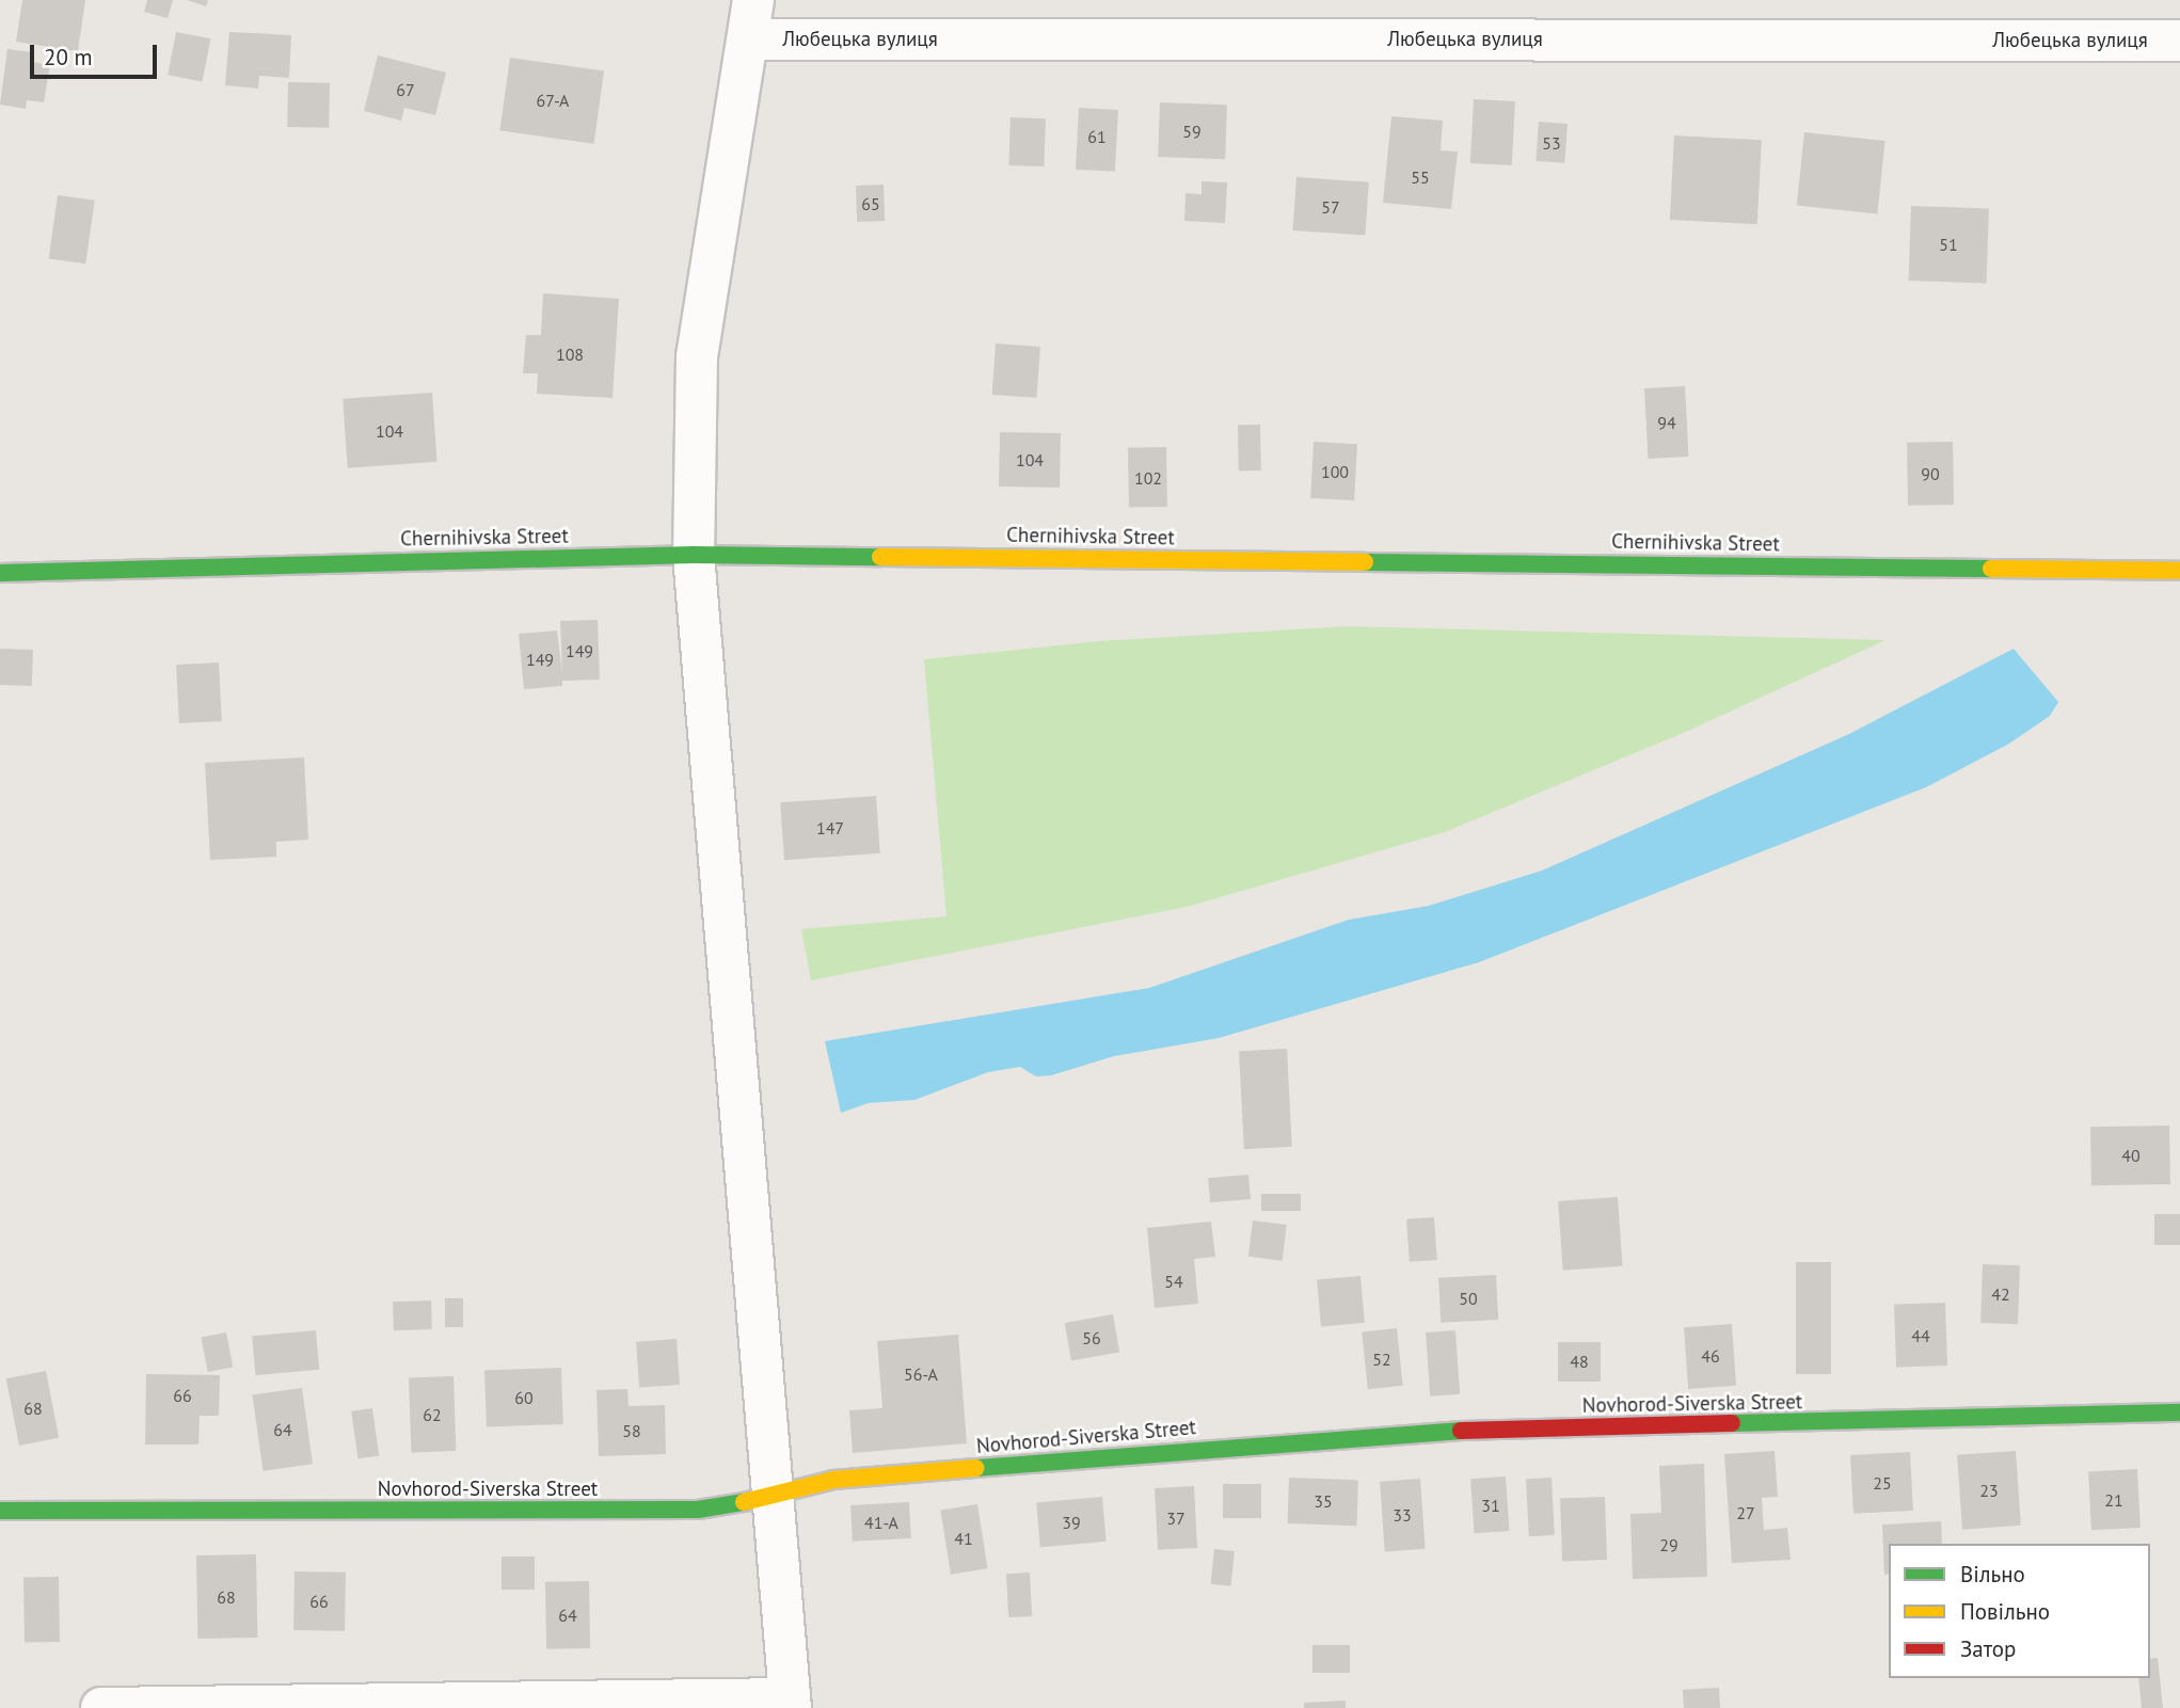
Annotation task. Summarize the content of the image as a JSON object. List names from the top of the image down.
{
  "streets": {
    "street": ["Любецька вулиця", "Chernihivska Street", "Novhorod-Siverska Street"]
  },
  "house_numbers": [
    "67",
    "67-А",
    "59",
    "61",
    "53",
    "55",
    "65",
    "57",
    "51",
    "108",
    "94",
    "104",
    "104",
    "100",
    "90",
    "102",
    "149",
    "149",
    "147",
    "40",
    "54",
    "42",
    "50",
    "44",
    "56",
    "46",
    "52",
    "48",
    "56-А",
    "66",
    "60",
    "68",
    "62",
    "64",
    "58",
    "25",
    "23",
    "21",
    "35",
    "31",
    "27",
    "33",
    "37",
    "41-А",
    "39",
    "41",
    "29",
    "68",
    "66",
    "64"
  ],
  "legend": ["Вільно", "Повільно", "Затор"],
  "scale_bar": "20 m"
}
